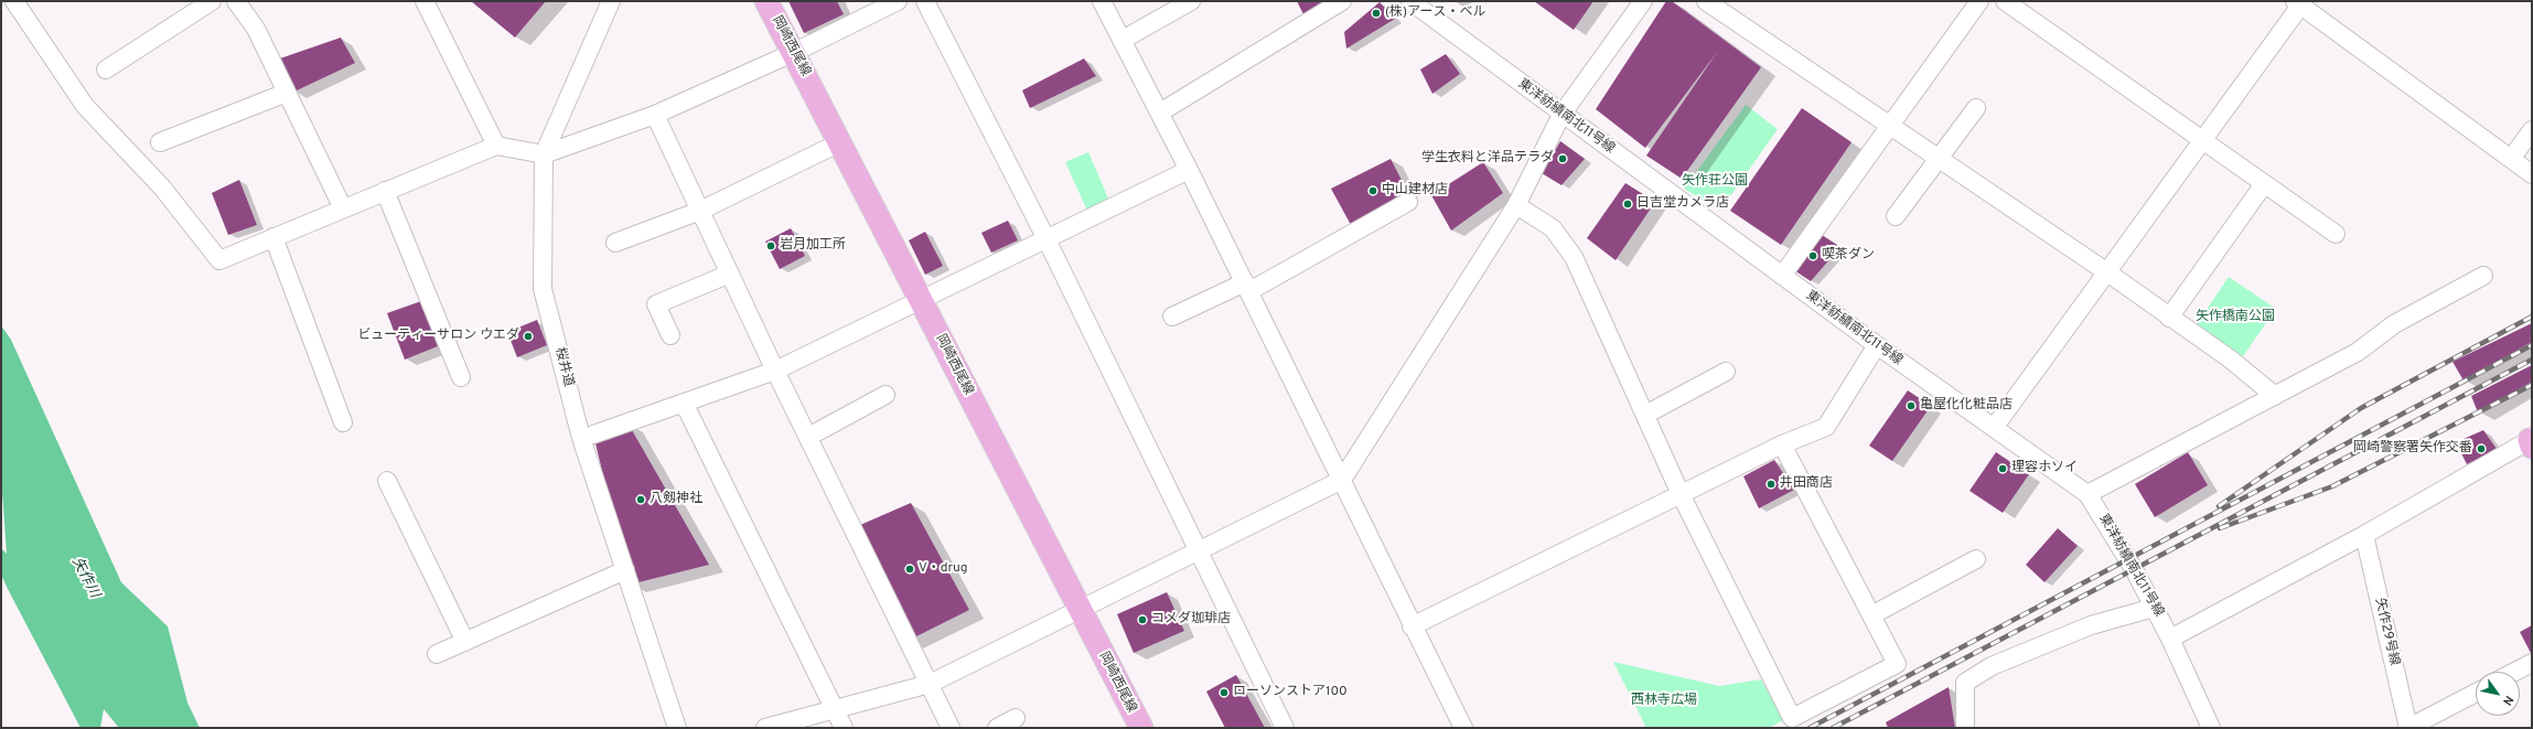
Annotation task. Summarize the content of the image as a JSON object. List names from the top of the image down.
{
  "streets": {
    "main road": ["岡崎西尾線"],
    "street": ["東洋紡績南北11号線", "桜井道", "矢作29号線"]
  },
  "water": ["矢作川"],
  "parks": ["矢作荘公園", "矢作橋南公園", "西林寺広場"],
  "places": [
    "(株)アース・ベル",
    "学生衣料と洋品テラダ",
    "中山建材店",
    "日吉堂カメラ店",
    "岩月加工所",
    "喫茶ダン",
    "ビューティーサロン ウエダ",
    "亀屋化化粧品店",
    "岡崎警察署矢作交番",
    "理容ホソイ",
    "井田商店",
    "八剱神社",
    "V・drug",
    "コメダ珈琲店",
    "ローソンストア100"
  ],
  "north": "bottom right"
}
